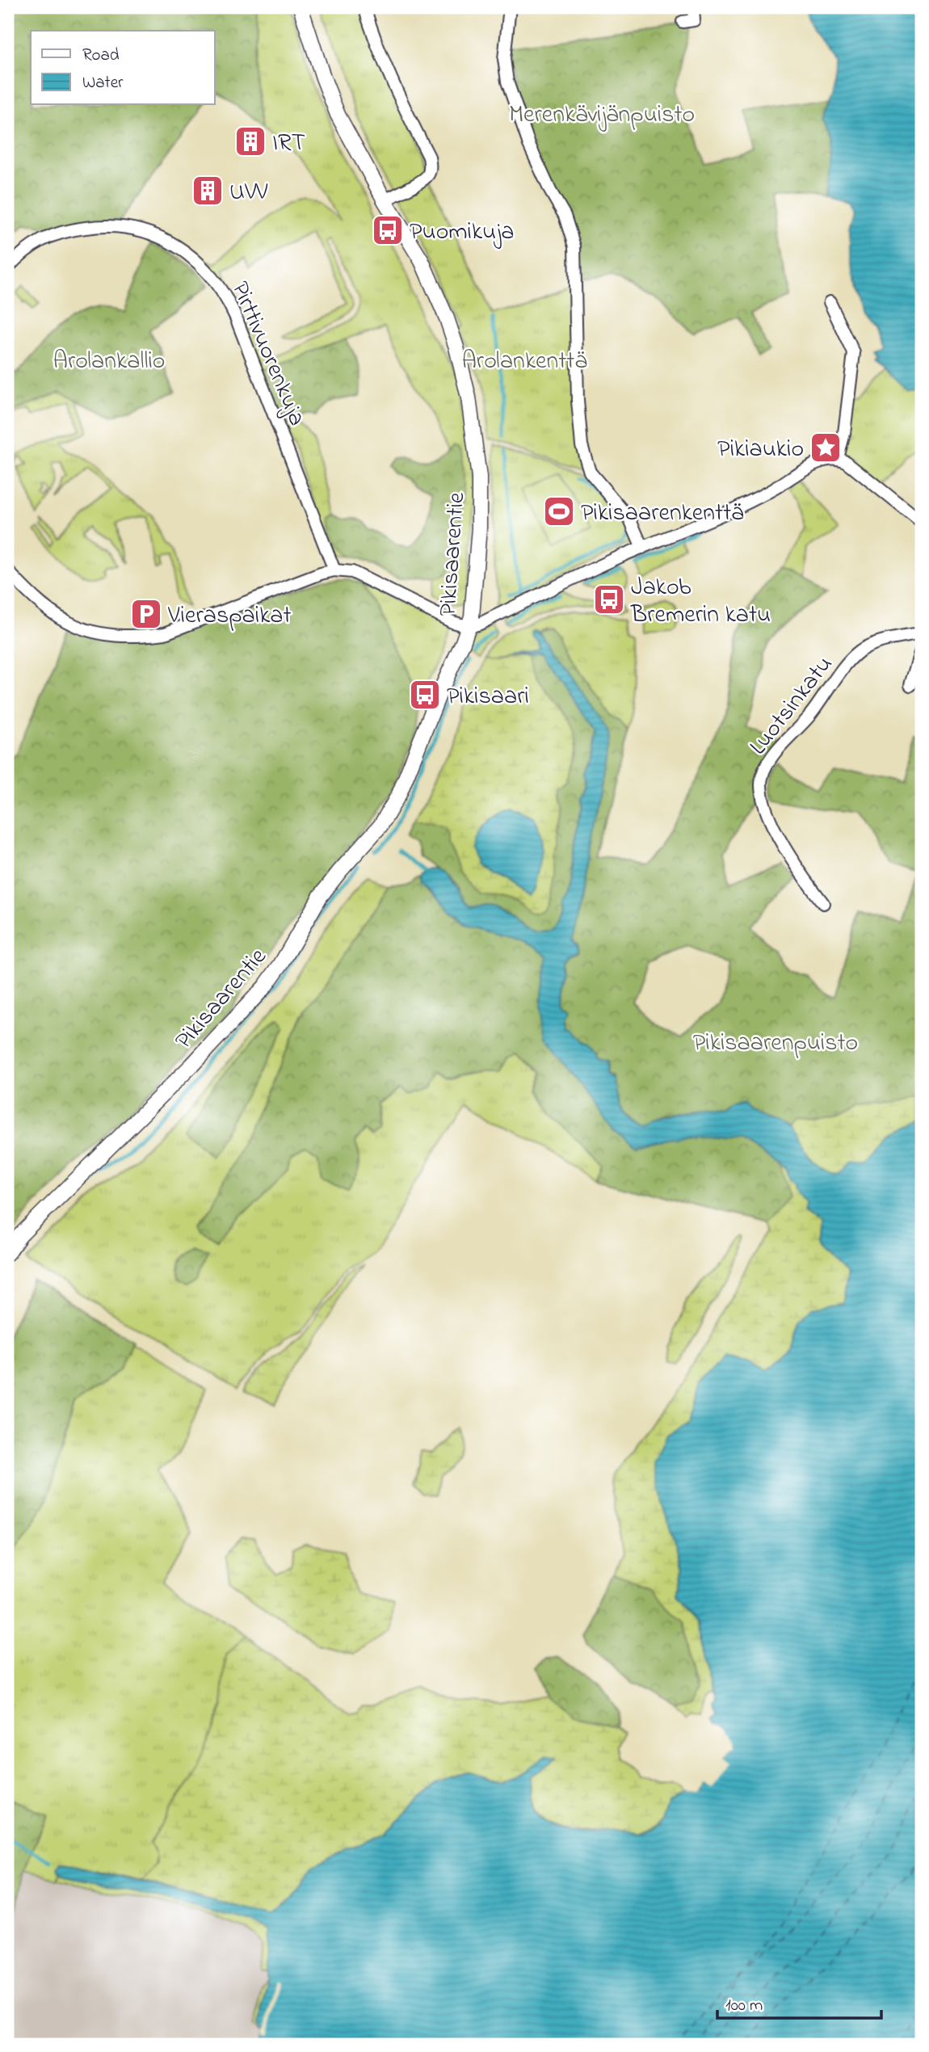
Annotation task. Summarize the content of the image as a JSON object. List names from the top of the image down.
{
  "streets": {
    "street": ["Pirttivuorenkuja", "Pikisaarentie", "Luotsinkatu"]
  },
  "parks": [
    "Merenkävijänpuisto",
    "Arolankallio",
    "Arolankenttä",
    "Pikisaarenpuisto"
  ],
  "places": {
    "building": ["IRT", "UVV"],
    "bus stop": ["Puomikuja", "Jakob Bremerin katu", "Pikisaari"],
    "place": ["Pikiaukio"],
    "sports": ["Pikisaarenkenttä"],
    "parking": ["Vieraspaikat"]
  },
  "legend": ["Road", "Water"],
  "scale_bar": "100 m"
}
